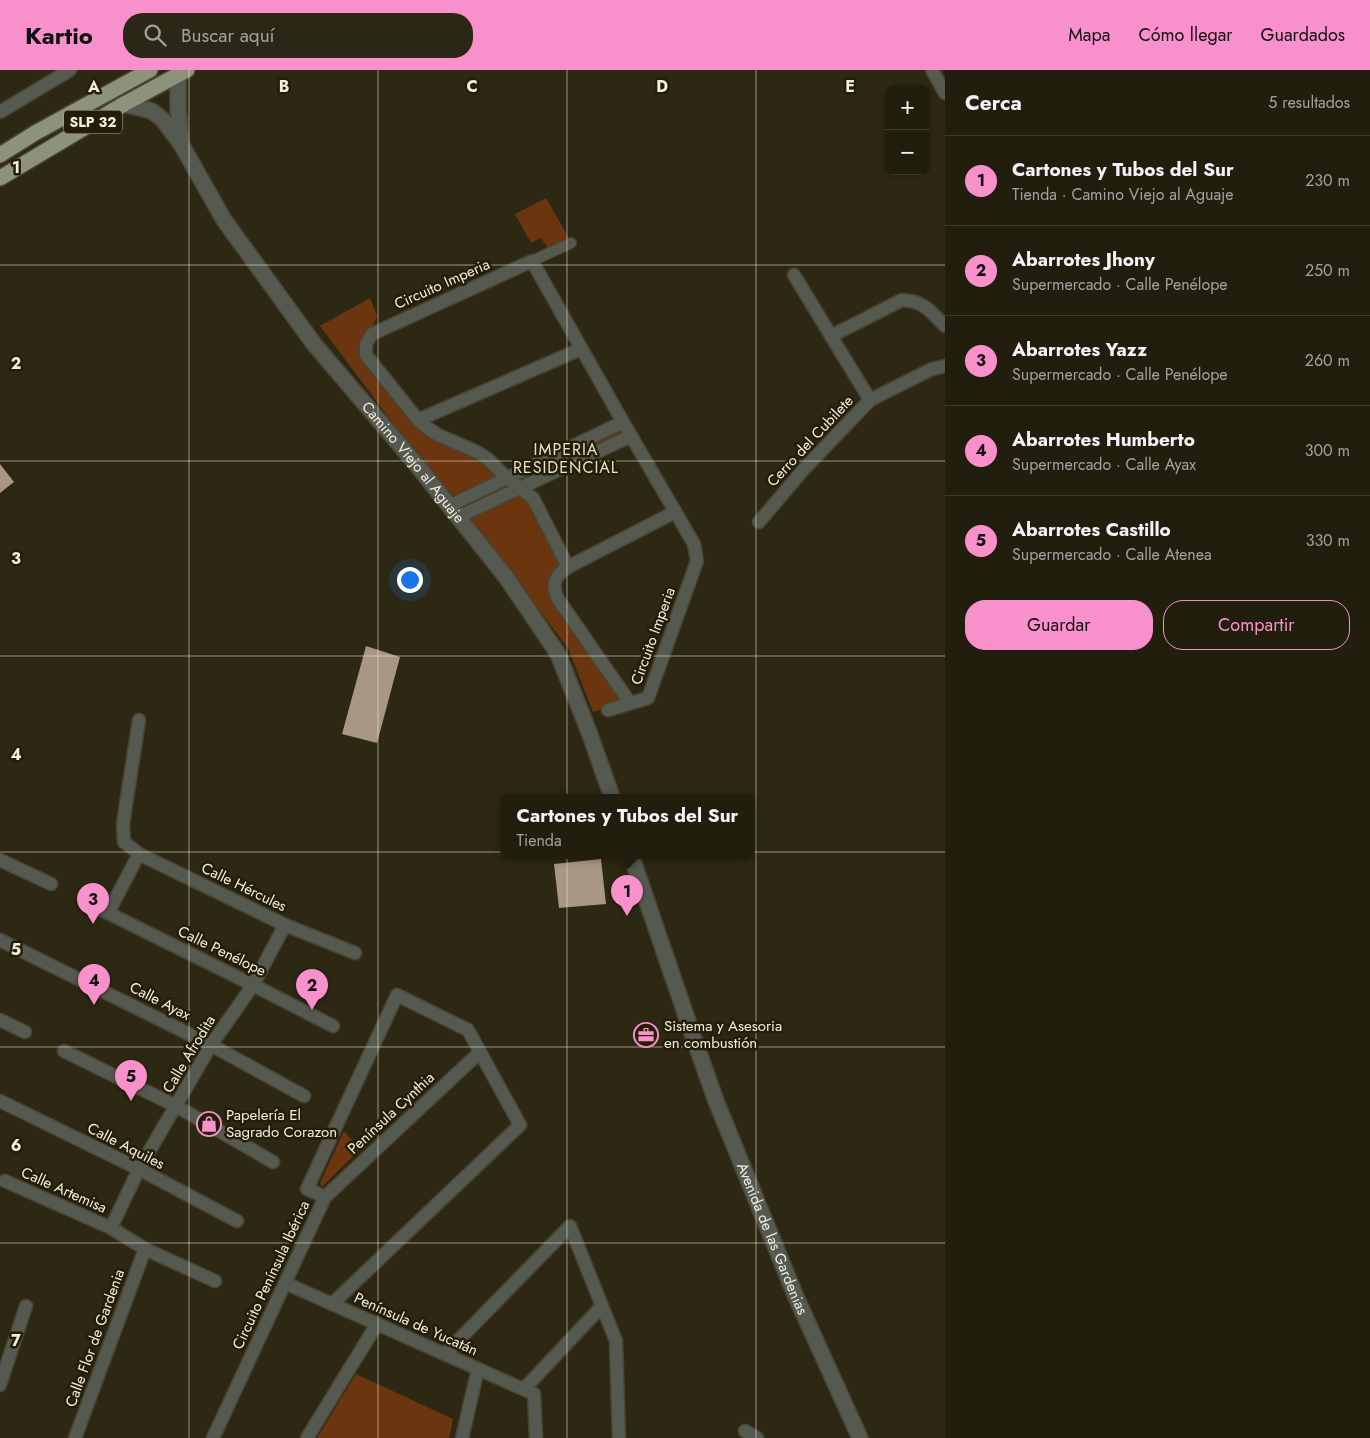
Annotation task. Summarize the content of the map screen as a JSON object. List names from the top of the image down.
{
  "streets": {
    "highway": ["SLP 32"],
    "street": [
      "Circuito Imperia",
      "Cerro del Cubilete",
      "Camino Viejo al Aguaje",
      "Calle Hércules",
      "Calle Penélope",
      "Calle Ayax",
      "Calle Afrodita",
      "Península Cynthia",
      "Calle Aquiles",
      "Calle Artemisa",
      "Avenida de las Gardenias",
      "Circuito Península Ibérica",
      "Península de Yucatán",
      "Calle Flor de Gardenia"
    ]
  },
  "crossings": [
    ["SLP 32", "Camino Viejo al Aguaje"],
    ["Calle Hércules", "Calle Afrodita"],
    ["Calle Penélope", "Calle Afrodita"],
    ["Calle Ayax", "Calle Afrodita"],
    ["Calle Afrodita", "Calle Aquiles"],
    ["Calle Afrodita", "Calle Artemisa"],
    ["Península Cynthia", "Circuito Península Ibérica"],
    ["Calle Artemisa", "Calle Flor de Gardenia"],
    ["Circuito Península Ibérica", "Península de Yucatán"]
  ],
  "districts": ["IMPERIA RESIDENCIAL"],
  "places": {
    "office": ["Sistema y Asesoria en combustión"],
    "shop": ["Papelería El Sagrado Corazon"]
  },
  "page": {
    "header": "Kartio",
    "search": "Buscar aquí",
    "nav": ["Mapa", "Cómo llegar", "Guardados"],
    "heading": ["Cerca", "5 resultados"],
    "map_buttons": ["+", "−"],
    "list": [
      {
        "mark": "1",
        "name": "Cartones y Tubos del Sur",
        "note": "Tienda · Camino Viejo al Aguaje",
        "value": "230 m"
      },
      {
        "mark": "2",
        "name": "Abarrotes Jhony",
        "note": "Supermercado · Calle Penélope",
        "value": "250 m"
      },
      {
        "mark": "3",
        "name": "Abarrotes Yazz",
        "note": "Supermercado · Calle Penélope",
        "value": "260 m"
      },
      {
        "mark": "4",
        "name": "Abarrotes Humberto",
        "note": "Supermercado · Calle Ayax",
        "value": "300 m"
      },
      {
        "mark": "5",
        "name": "Abarrotes Castillo",
        "note": "Supermercado · Calle Atenea",
        "value": "330 m"
      }
    ],
    "buttons": ["Guardar", "Compartir"],
    "popup": ["Cartones y Tubos del Sur", "Tienda"],
    "pins": [
      "1",
      "3",
      "4",
      "2",
      "5"
    ]
  },
  "grid": {
    "columns": [
      "A",
      "B",
      "C",
      "D",
      "E"
    ],
    "rows": [
      "1",
      "2",
      "3",
      "4",
      "5",
      "6",
      "7"
    ]
  }
}
